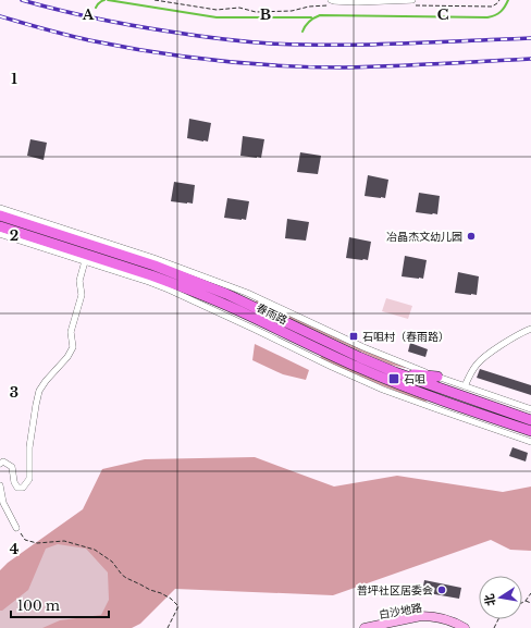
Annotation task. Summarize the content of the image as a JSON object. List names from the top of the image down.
{
  "streets": {
    "main road": ["春雨路"],
    "street": ["白沙地路"]
  },
  "places": {
    "other": ["冶晶杰文幼儿园", "普坪社区居委会"],
    "transit": ["石咀村（春雨路）", "石咀"]
  },
  "scale_bar": "100 m",
  "north": "left",
  "grid": {
    "columns": ["A", "B", "C"],
    "rows": [
      "1",
      "2",
      "3",
      "4"
    ]
  }
}
